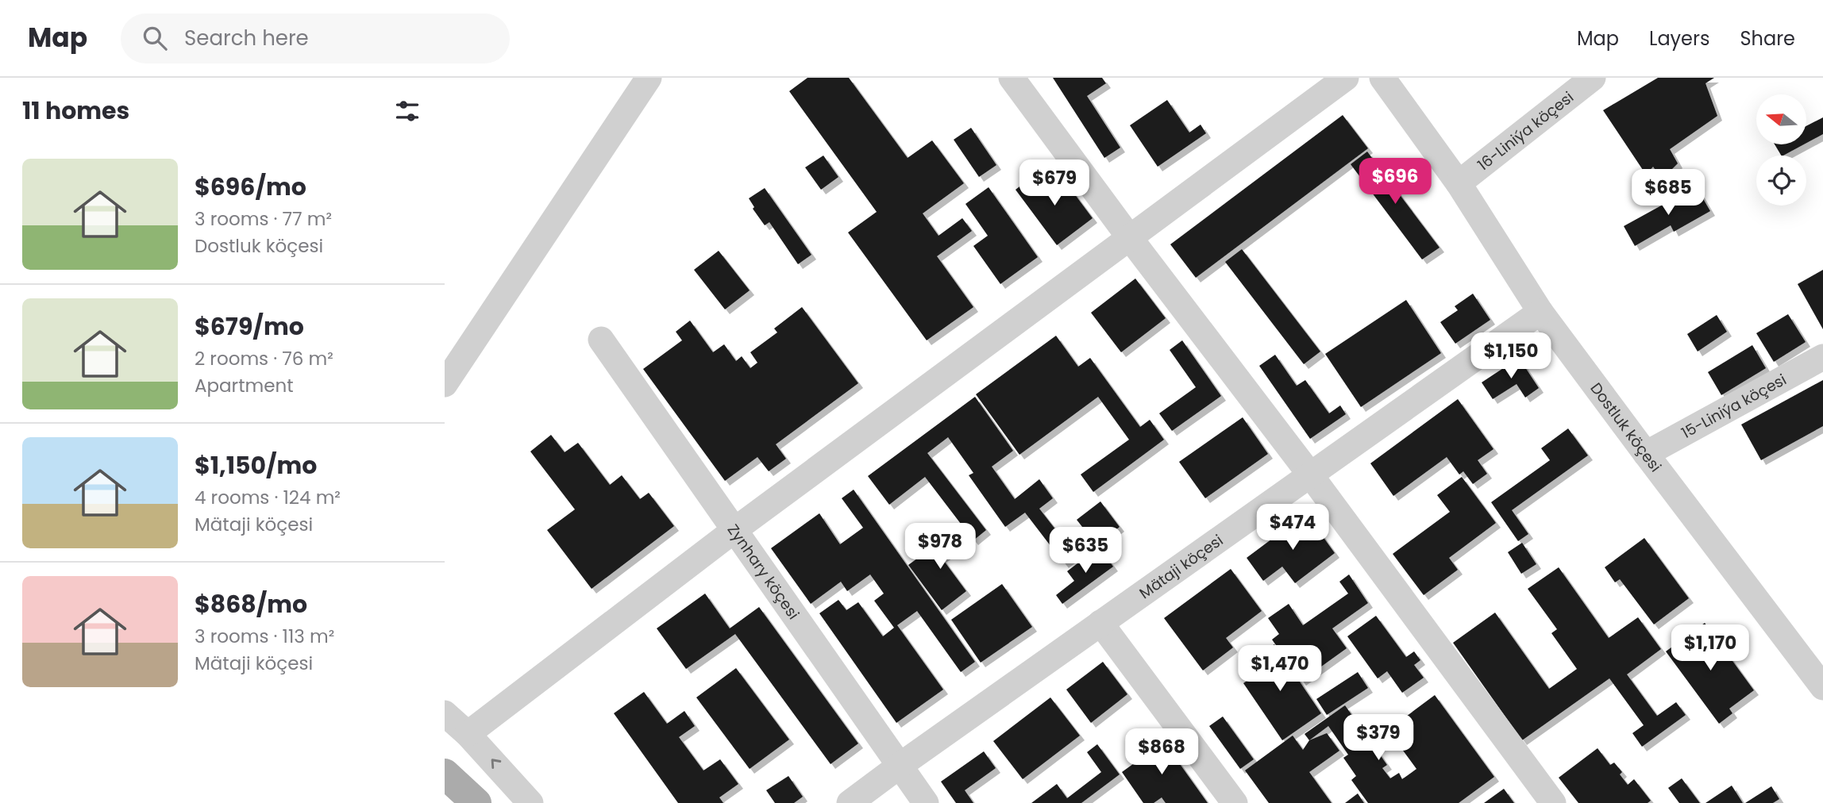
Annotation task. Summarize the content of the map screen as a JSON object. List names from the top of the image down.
{
  "streets": {
    "street": [
      "16-Liniýa köçesi",
      "15-Liniýa köçesi",
      "Dostluk köçesi",
      "Mätaji köçesi",
      "Zynhary köçesi"
    ]
  },
  "crossings": [
    ["16-Liniýa köçesi", "Dostluk köçesi"],
    ["15-Liniýa köçesi", "Dostluk köçesi"],
    ["Dostluk köçesi", "Mätaji köçesi"],
    ["Mätaji köçesi", "Zynhary köçesi"]
  ],
  "north": "left",
  "page": {
    "header": "Map",
    "search": "Search here",
    "nav": ["Map", "Layers", "Share"],
    "heading": "11 homes",
    "list": [
      {
        "name": "$696/mo",
        "note": "3 rooms · 77 m² · Dostluk köçesi"
      },
      {
        "name": "$679/mo",
        "note": "2 rooms · 76 m² · Apartment"
      },
      {
        "name": "$1,150/mo",
        "note": "4 rooms · 124 m² · Mätaji köçesi"
      },
      {
        "name": "$868/mo",
        "note": "3 rooms · 113 m² · Mätaji köçesi"
      }
    ],
    "price": [
      "$696",
      "$679",
      "$685",
      "$1,150",
      "$474",
      "$978",
      "$635",
      "$1,170",
      "$1,470",
      "$379",
      "$868"
    ]
  }
}
